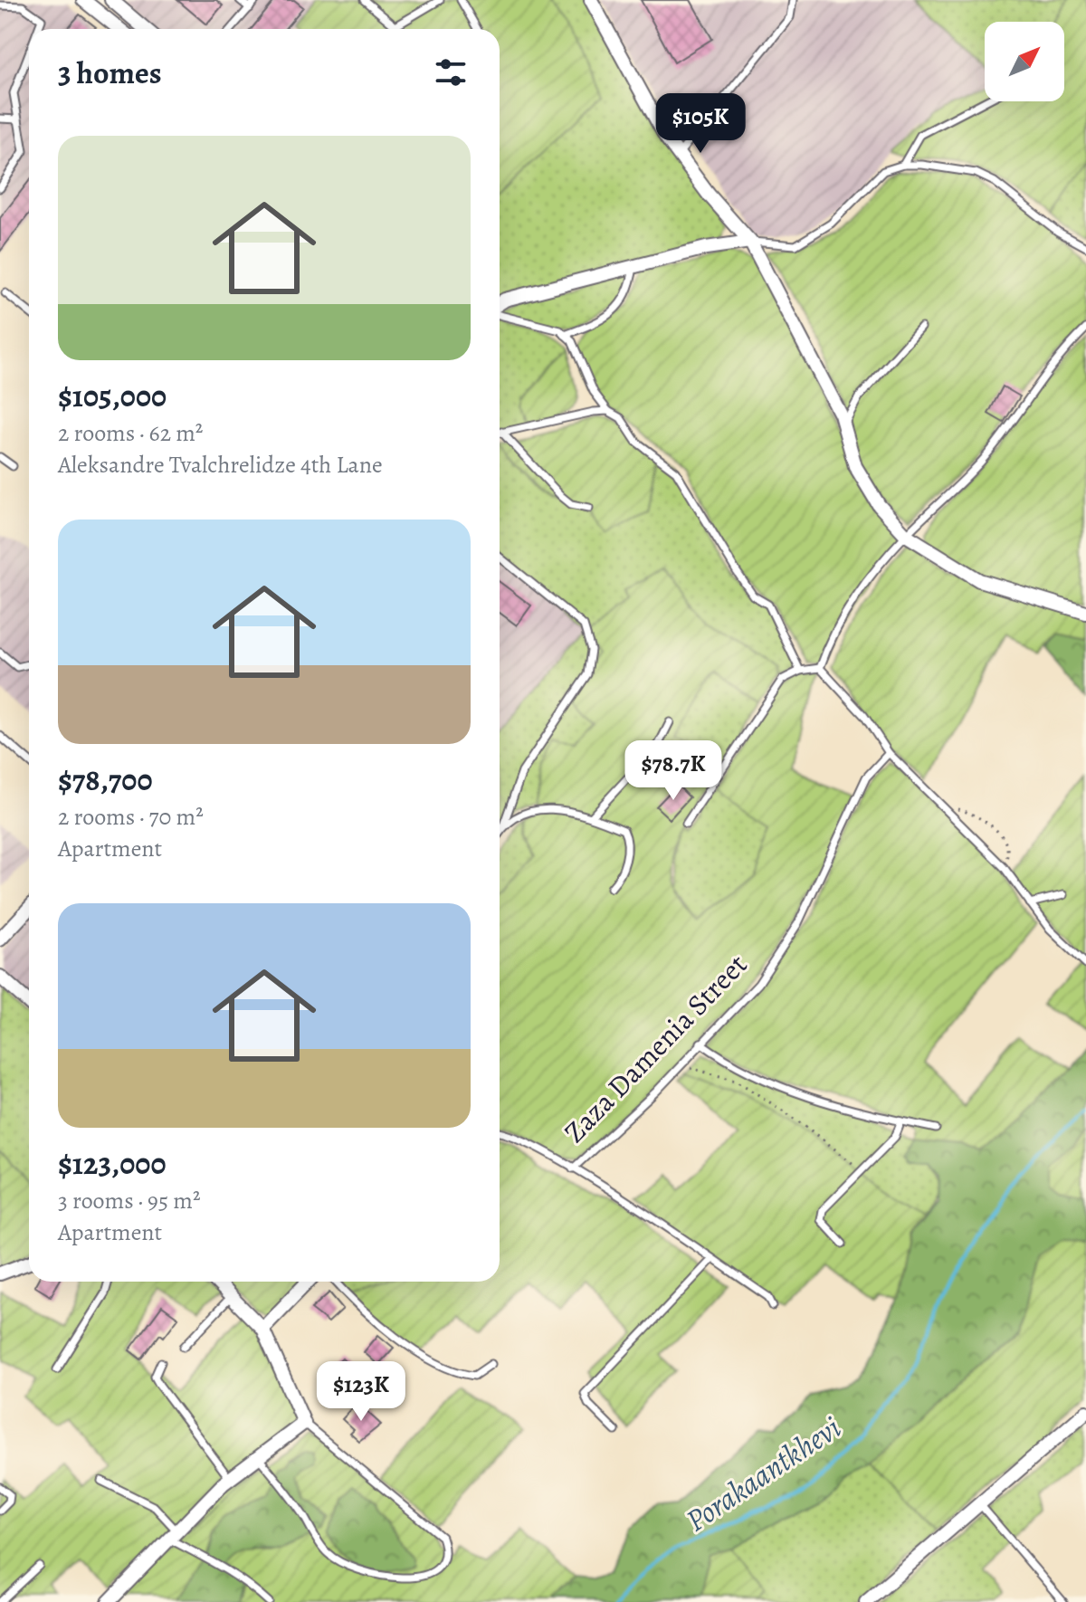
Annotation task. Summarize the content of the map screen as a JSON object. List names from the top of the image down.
{
  "streets": {
    "lane": ["Zaza Damenia Street"]
  },
  "water": ["Porakaantkhevi"],
  "north": "top right",
  "page": {
    "heading": "3 homes",
    "price": ["$105K", "$78.7K", "$123K"],
    "list": [
      {
        "name": "$105,000",
        "note": "2 rooms · 62 m² · Aleksandre Tvalchrelidze 4th Lane"
      },
      {
        "name": "$78,700",
        "note": "2 rooms · 70 m² · Apartment"
      },
      {
        "name": "$123,000",
        "note": "3 rooms · 95 m² · Apartment"
      }
    ]
  }
}
